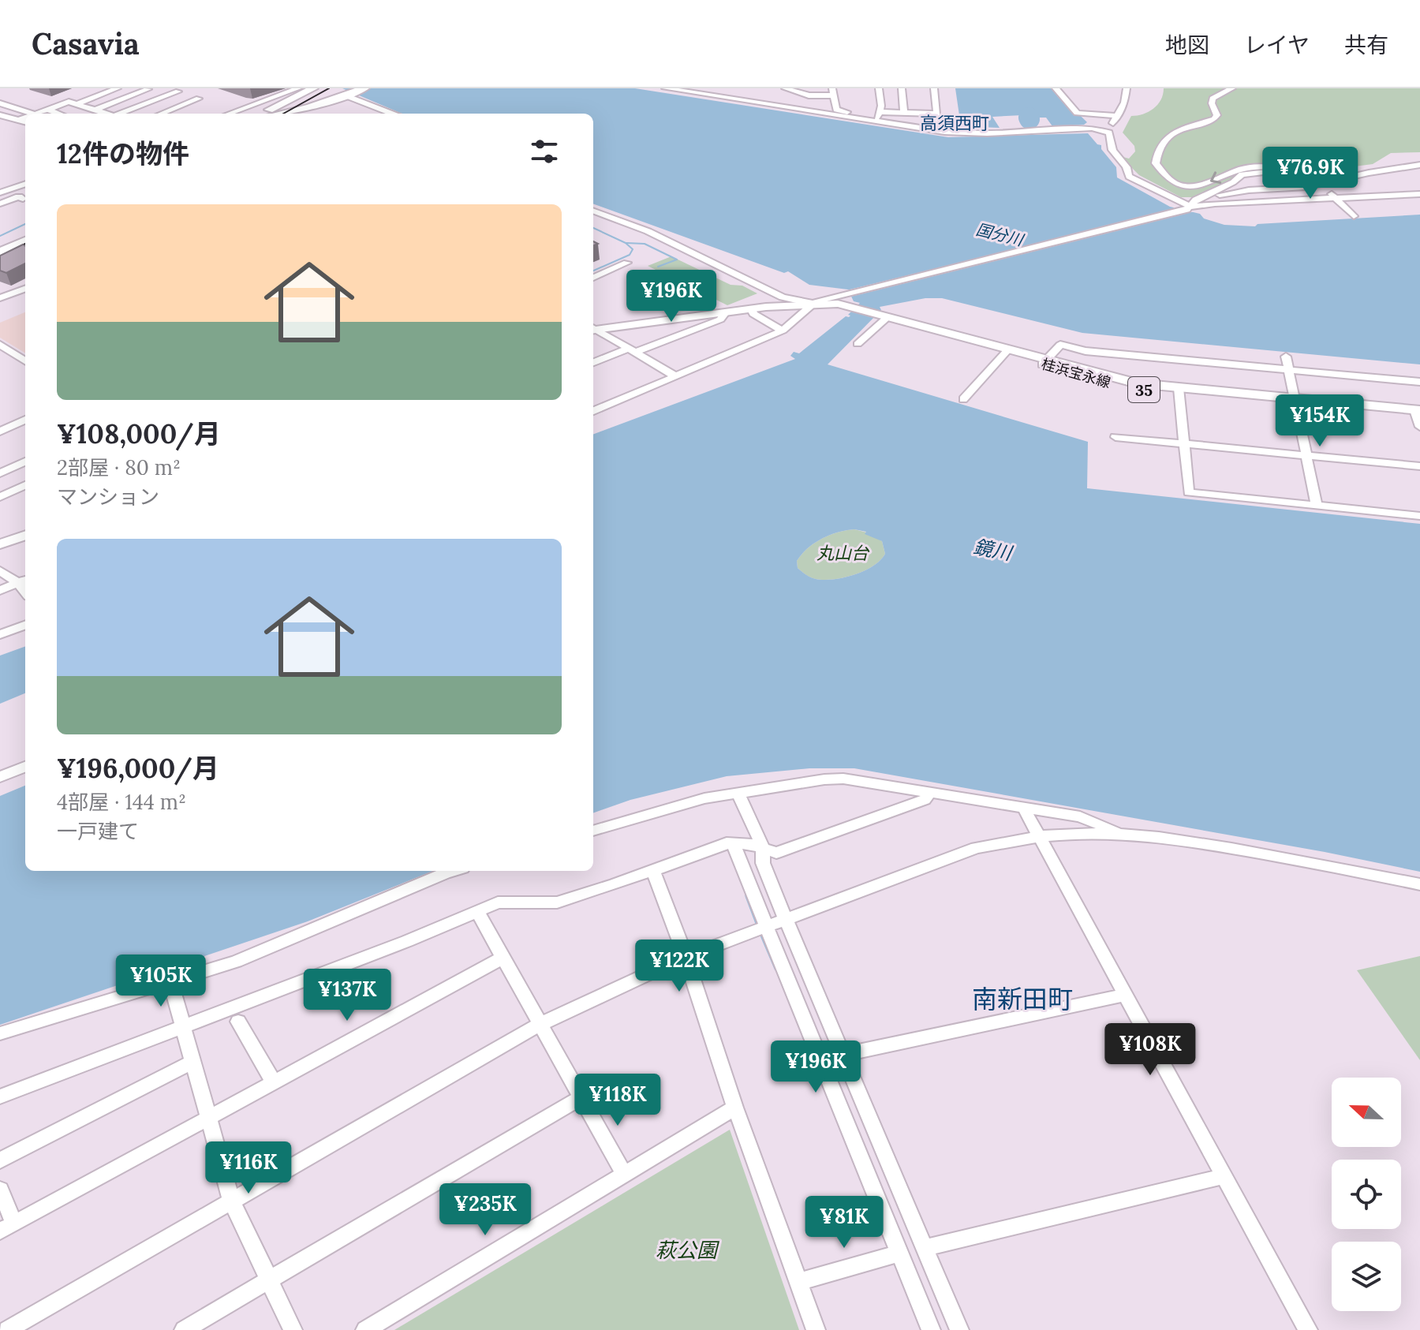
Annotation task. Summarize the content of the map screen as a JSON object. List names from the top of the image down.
{
  "streets": {
    "main road": ["桂浜宝永線", "35"]
  },
  "districts": ["高須西町", "南新田町"],
  "water": ["国分川", "鏡川"],
  "parks": ["丸山台", "萩公園"],
  "north": "left",
  "page": {
    "header": "Casavia",
    "nav": ["地図", "レイヤ", "共有"],
    "heading": "12件の物件",
    "price": [
      "¥76.9K",
      "¥196K",
      "¥154K",
      "¥122K",
      "¥105K",
      "¥137K",
      "¥108K",
      "¥196K",
      "¥118K",
      "¥116K",
      "¥235K",
      "¥81K"
    ],
    "list": [
      {
        "name": "¥108,000/月",
        "note": "2部屋 · 80 m² · マンション"
      },
      {
        "name": "¥196,000/月",
        "note": "4部屋 · 144 m² · 一戸建て"
      }
    ]
  }
}
